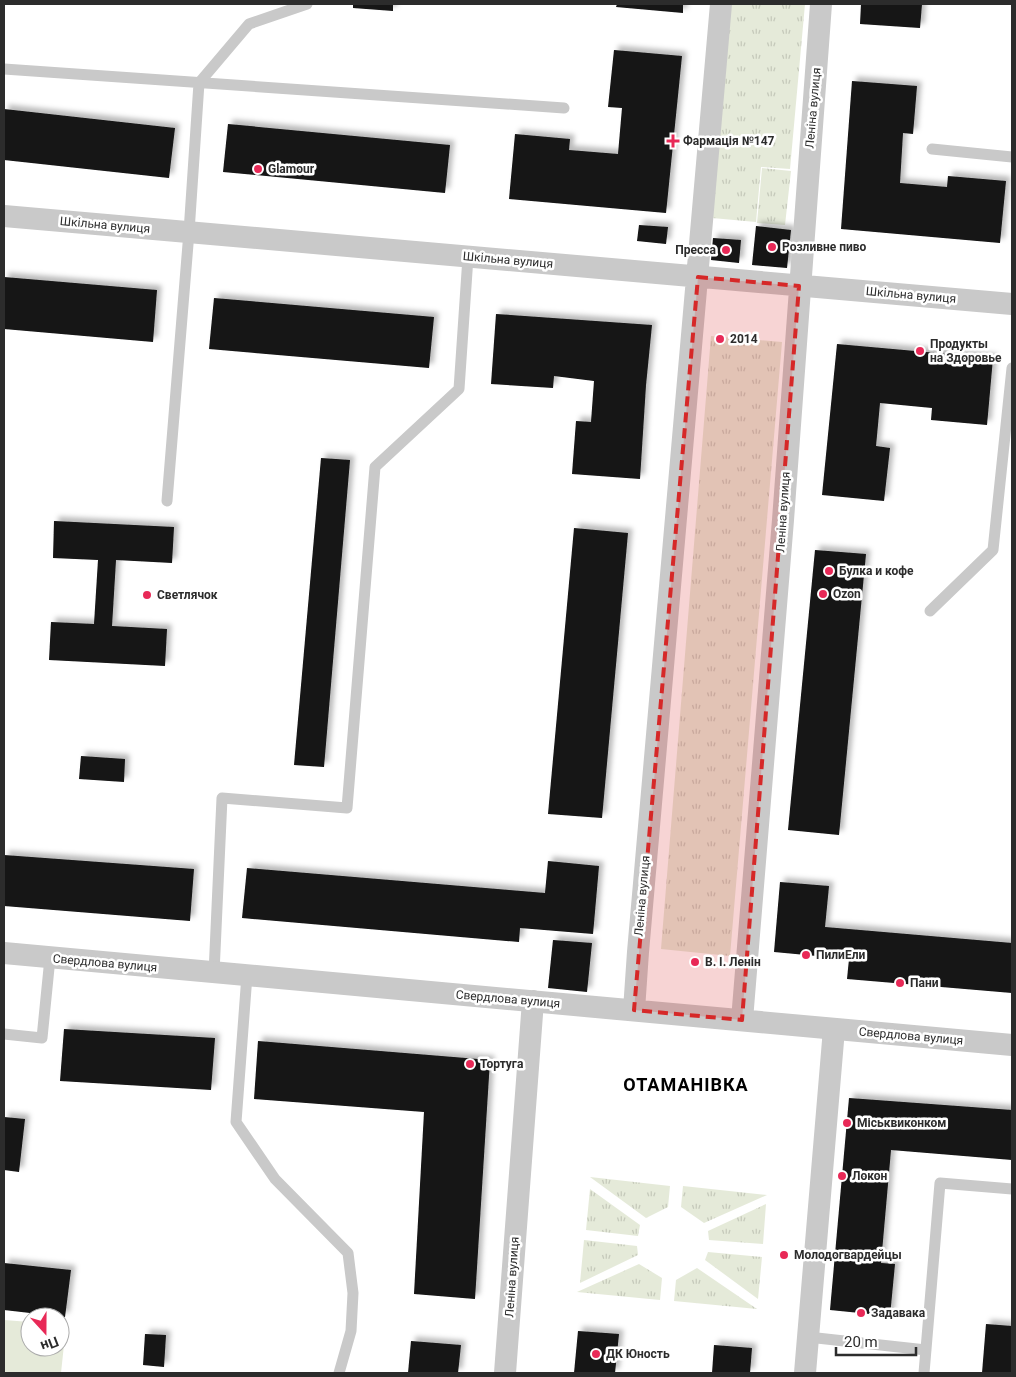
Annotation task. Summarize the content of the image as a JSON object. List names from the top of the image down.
{
  "streets": {
    "street": ["Леніна вулиця", "Шкільна вулиця", "Свердлова вулиця"]
  },
  "crossings": [
    ["Леніна вулиця", "Шкільна вулиця"],
    ["Леніна вулиця", "Свердлова вулиця"]
  ],
  "districts": ["ОТАМАНІВКА"],
  "places": {
    "health": ["Фармація №147"],
    "other": [
      "Glamour",
      "Розливне пиво",
      "Пресса",
      "2014",
      "Продукты на Здоровье",
      "Булка и кофе",
      "Ozon",
      "Светлячок",
      "ПилиЕли",
      "В. І. Ленін",
      "Пани",
      "Тортуга",
      "Міськвиконком",
      "Локон",
      "Молодогвардейцы",
      "Задавака",
      "ДК Юность"
    ]
  },
  "scale_bar": "20 m",
  "north": "bottom"
}
